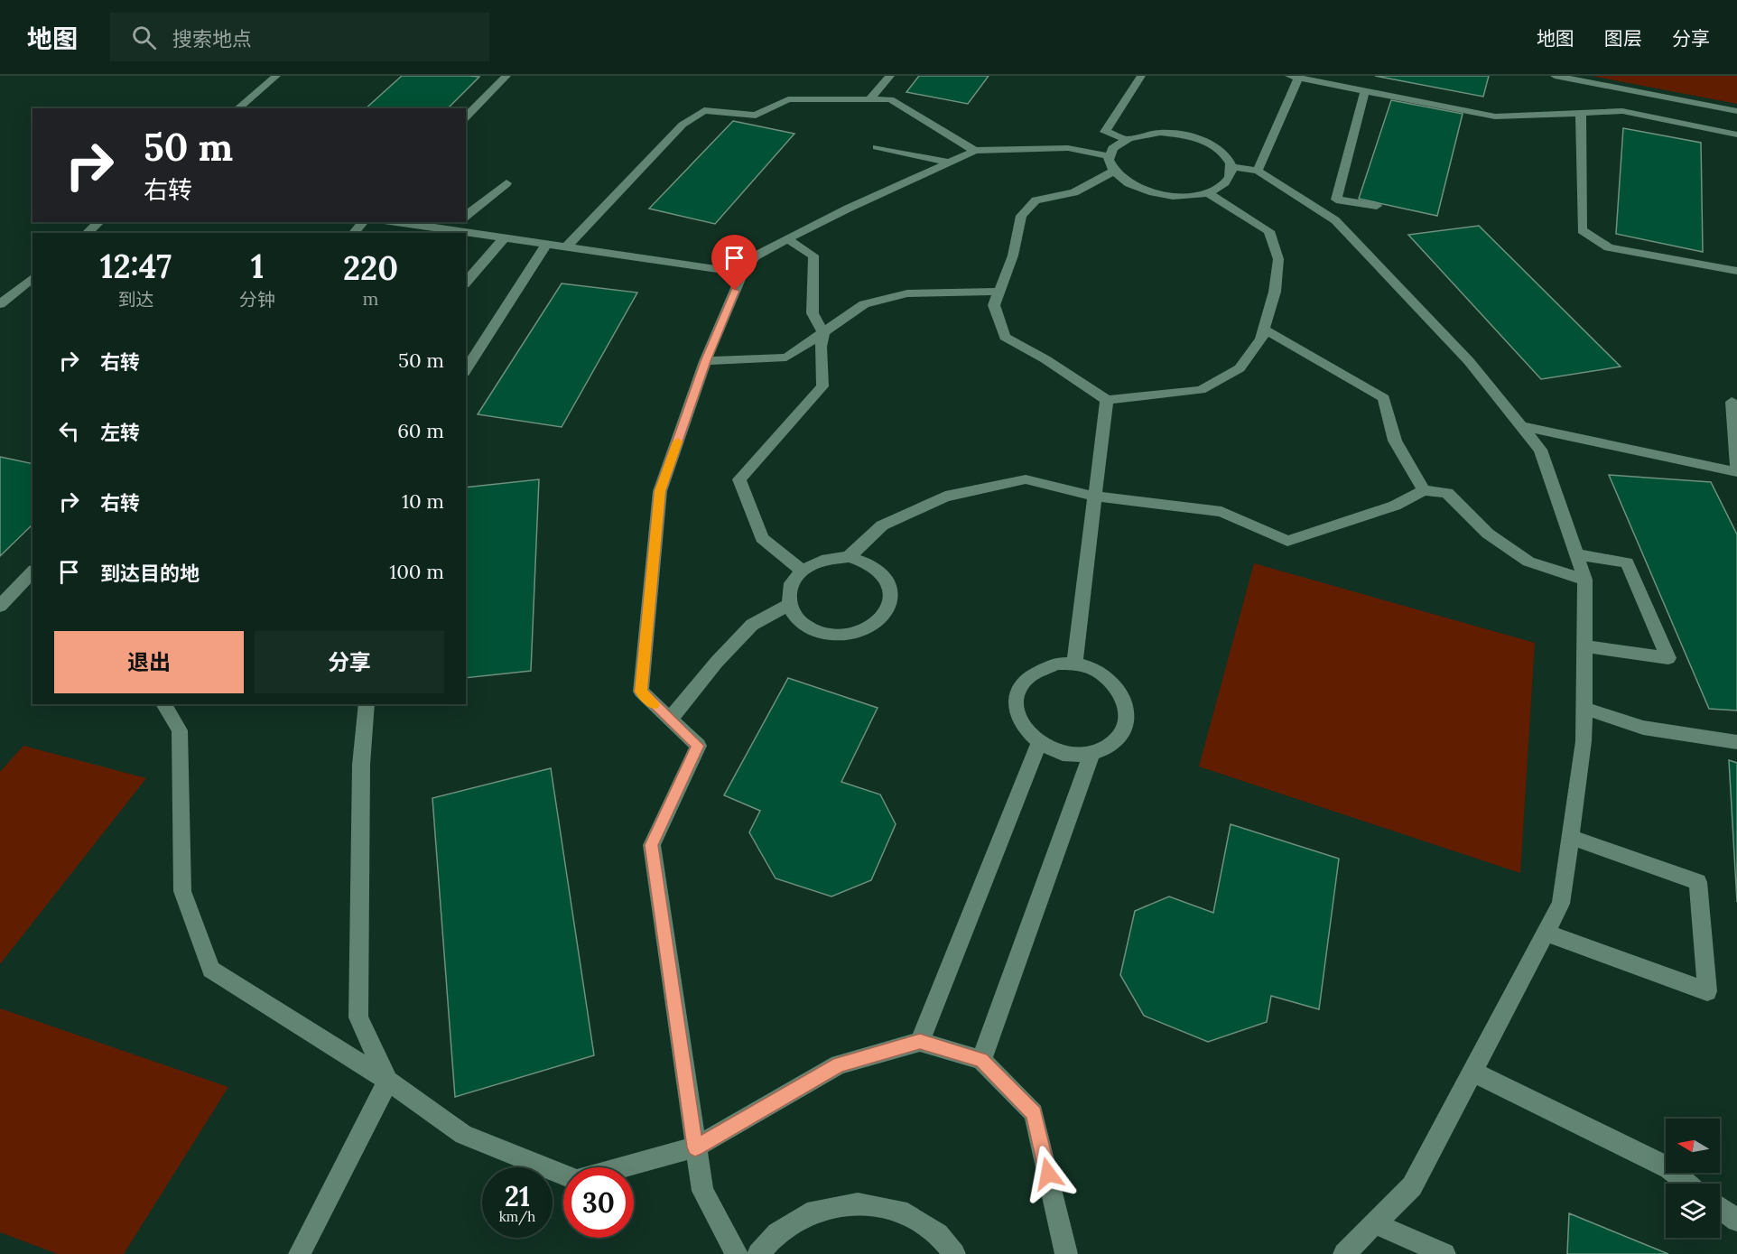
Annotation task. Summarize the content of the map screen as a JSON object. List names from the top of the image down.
{
  "north": "left",
  "page": {
    "header": "地图",
    "search": "搜索地点",
    "nav": ["地图", "图层", "分享"],
    "turn": ["50 m", "右转"],
    "eta": [
      "12:47",
      "到达",
      "1",
      "分钟",
      "220",
      "m"
    ],
    "list": [
      {
        "name": "右转",
        "value": "50 m"
      },
      {
        "name": "左转",
        "value": "60 m"
      },
      {
        "name": "右转",
        "value": "10 m"
      },
      {
        "name": "到达目的地",
        "value": "100 m"
      }
    ],
    "buttons": ["退出", "分享"],
    "speed": "21 km/h",
    "limit": "30"
  }
}
